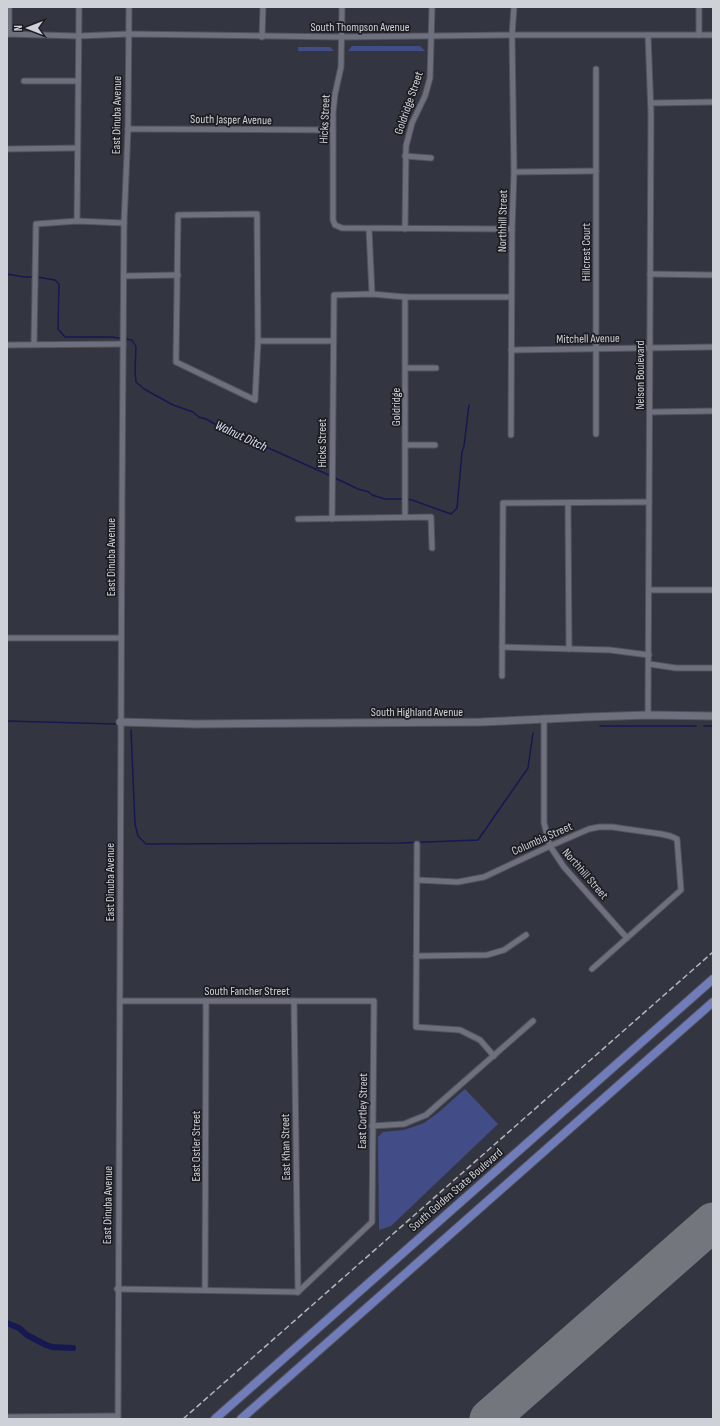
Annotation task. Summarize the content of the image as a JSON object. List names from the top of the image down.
{
  "streets": {
    "main road": ["South Golden State Boulevard"],
    "street": [
      "South Thompson Avenue",
      "Goldridge Street",
      "East Dinuba Avenue",
      "Hicks Street",
      "South Jasper Avenue",
      "Northhill Street",
      "Hillcrest Court",
      "Mitchell Avenue",
      "Nelson Boulevard",
      "Goldridge",
      "South Highland Avenue",
      "Columbia Street",
      "South Fancher Street",
      "East Cortley Street",
      "East Ostler Street",
      "East Khan Street"
    ]
  },
  "crossings": [
    ["South Thompson Avenue", "Goldridge Street"],
    ["South Thompson Avenue", "East Dinuba Avenue"],
    ["South Thompson Avenue", "Hicks Street"],
    ["South Thompson Avenue", "Northhill Street"],
    ["South Thompson Avenue", "Nelson Boulevard"],
    ["East Dinuba Avenue", "South Jasper Avenue"],
    ["East Dinuba Avenue", "South Highland Avenue"],
    ["East Dinuba Avenue", "South Fancher Street"],
    ["Hicks Street", "South Jasper Avenue"],
    ["Northhill Street", "Mitchell Avenue"],
    ["Northhill Street", "South Highland Avenue"],
    ["Northhill Street", "Columbia Street"],
    ["Hillcrest Court", "Mitchell Avenue"],
    ["Mitchell Avenue", "Nelson Boulevard"],
    ["Nelson Boulevard", "South Highland Avenue"],
    ["South Fancher Street", "East Cortley Street"],
    ["South Fancher Street", "East Ostler Street"],
    ["South Fancher Street", "East Khan Street"],
    ["East Cortley Street", "East Khan Street"]
  ],
  "water": ["Walnut Ditch"],
  "north": "left"
}
